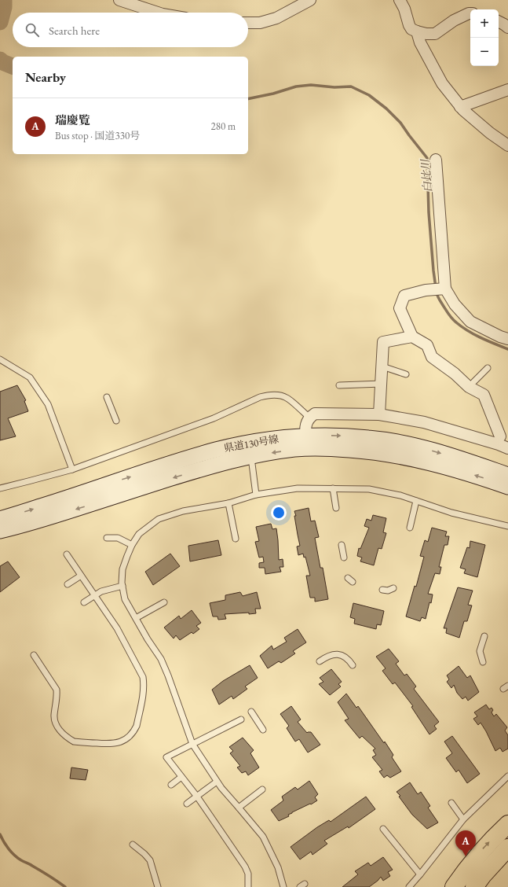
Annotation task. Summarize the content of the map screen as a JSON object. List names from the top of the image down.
{
  "streets": {
    "main road": ["県道130号線"]
  },
  "water": ["白比川"],
  "page": {
    "map_buttons": ["+", "−"],
    "search": "Search here",
    "heading": "Nearby",
    "list": [
      {
        "mark": "A",
        "name": "瑞慶覧",
        "note": "Bus stop · 国道330号",
        "value": "280 m"
      }
    ],
    "pins": "A"
  }
}
